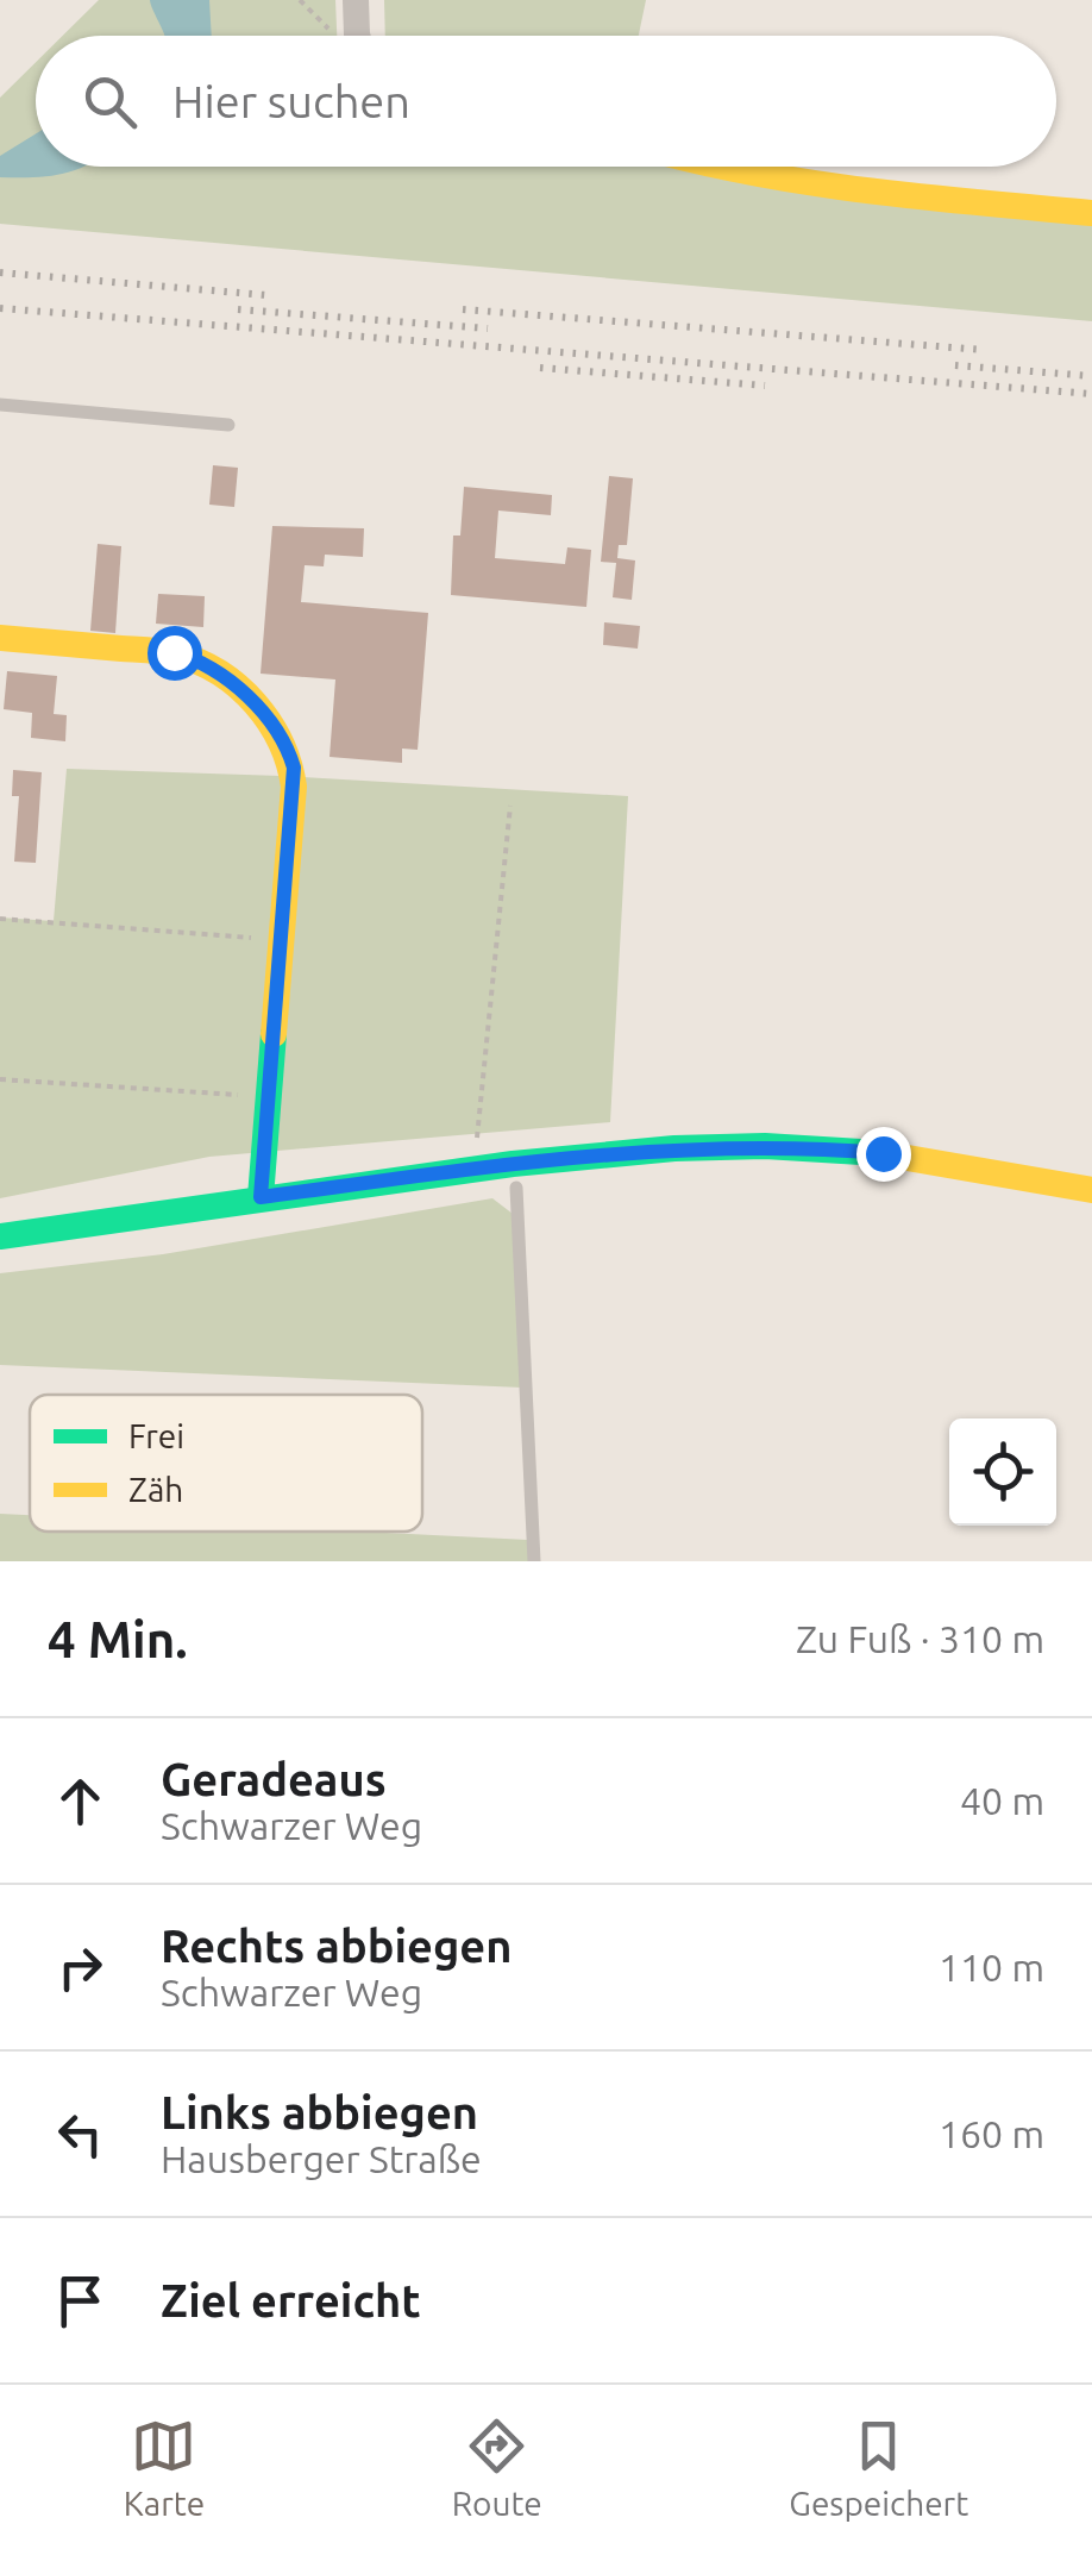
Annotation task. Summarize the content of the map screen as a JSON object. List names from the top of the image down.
{
  "legend": ["Frei", "Zäh"],
  "page": {
    "search": "Hier suchen",
    "heading": ["4 Min.", "Zu Fuß · 310 m"],
    "list": [
      ["Geradeaus", "Schwarzer Weg", "40 m"],
      ["Rechts abbiegen", "Schwarzer Weg", "110 m"],
      ["Links abbiegen", "Hausberger Straße", "160 m"],
      "Ziel erreicht"
    ],
    "nav": ["Karte", "Route", "Gespeichert"]
  }
}
